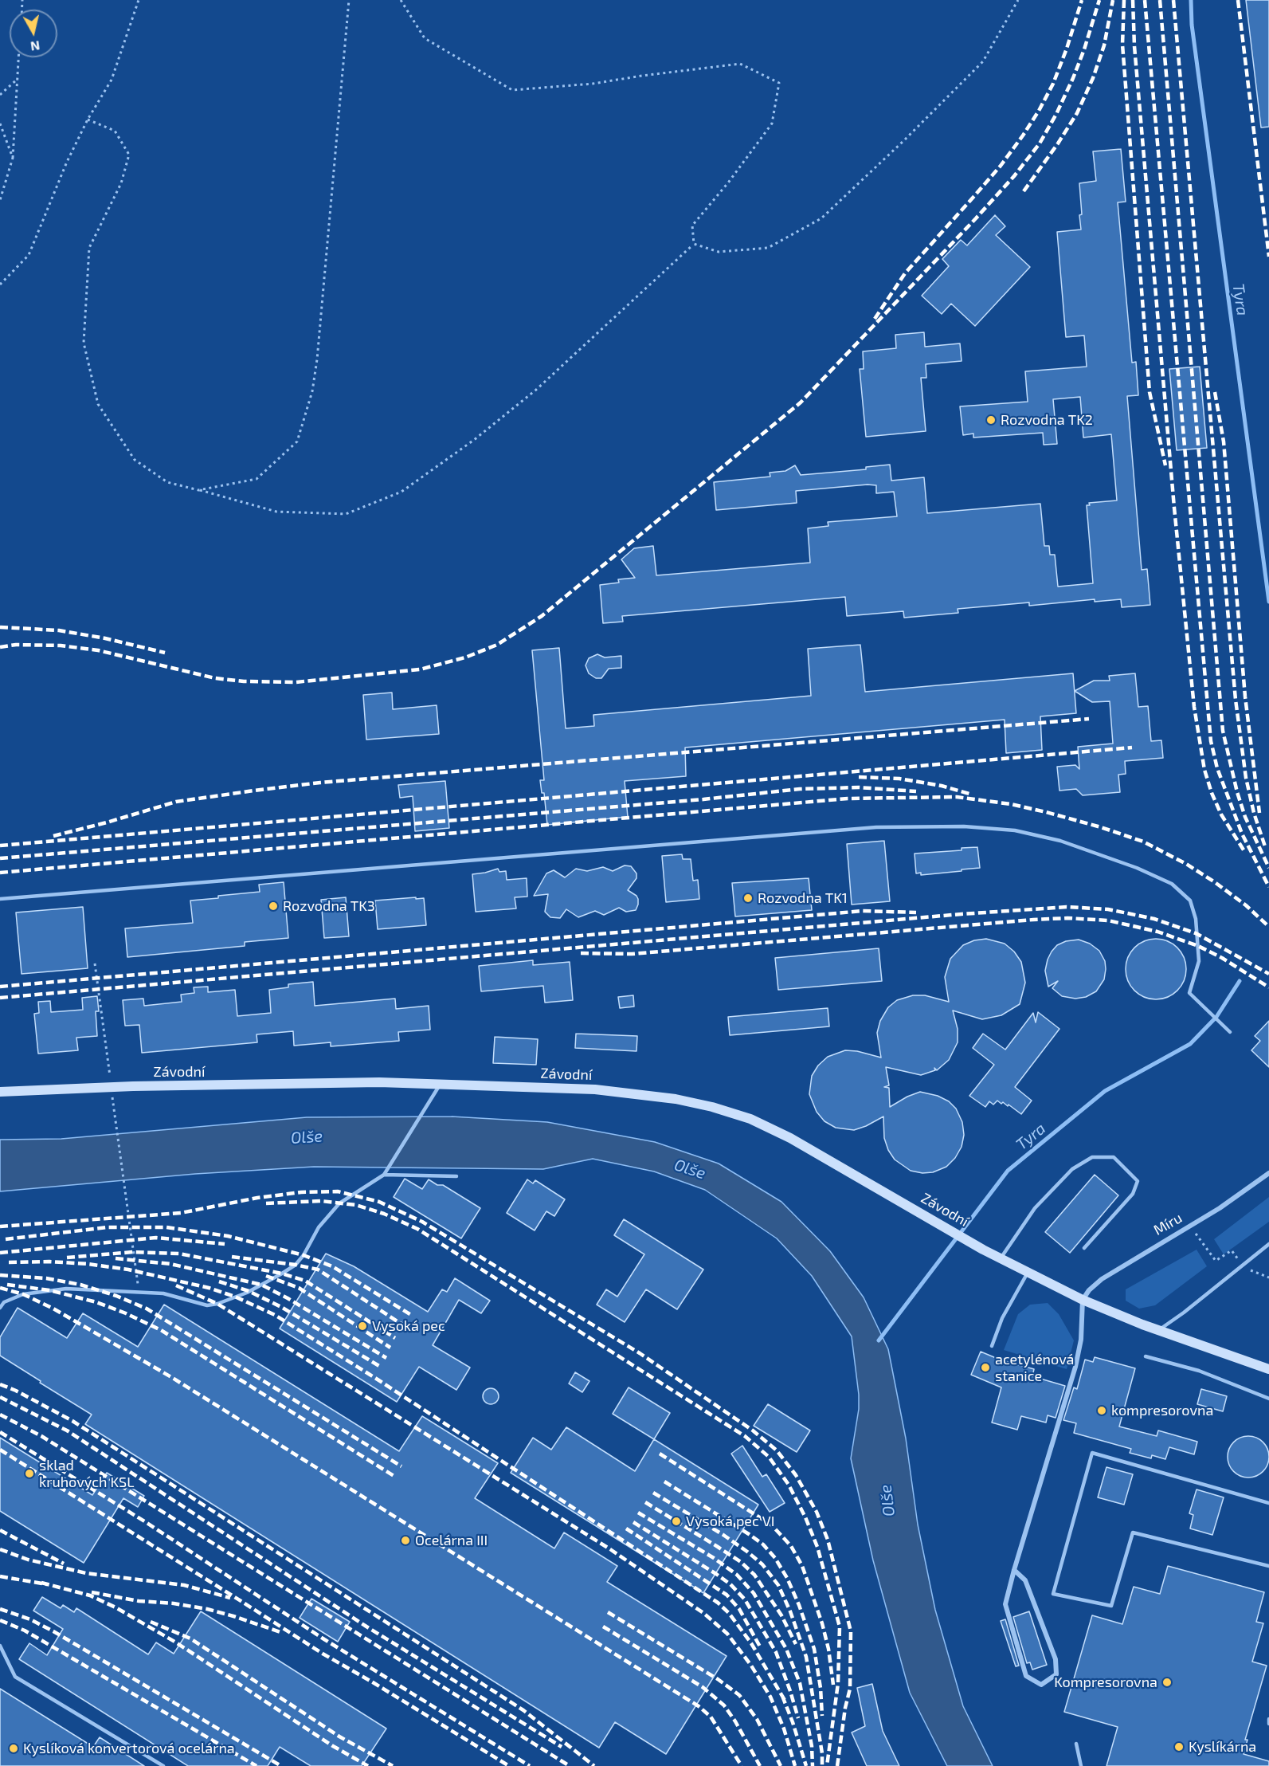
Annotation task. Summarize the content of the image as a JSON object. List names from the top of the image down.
{
  "streets": {
    "street": ["Závodní", "Míru"]
  },
  "crossings": [
    ["Závodní", "Míru"]
  ],
  "water": ["Tyra", "Olše"],
  "places": [
    "Rozvodna TK2",
    "Rozvodna TK1",
    "Rozvodna TK3",
    "Vysoká pec",
    "acetylénová stanice",
    "kompresorovna",
    "sklad kruhových KSL",
    "Vysoká pec VI",
    "Ocelárna III",
    "Kompresorovna",
    "Kyslíkárna",
    "Kyslíková konvertorová ocelárna"
  ],
  "north": "bottom"
}
